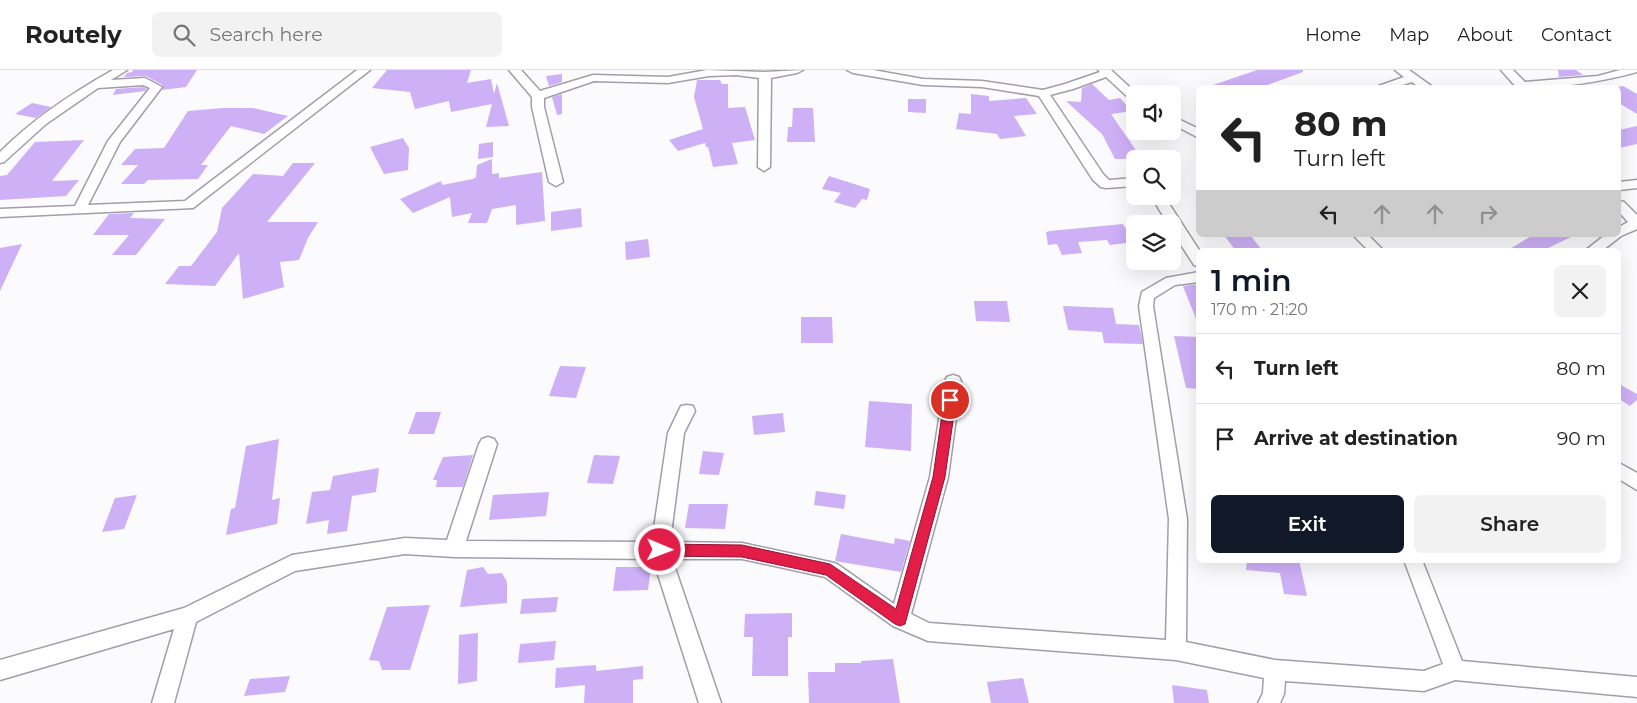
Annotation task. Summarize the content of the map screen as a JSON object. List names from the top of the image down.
{
  "page": {
    "header": "Routely",
    "search": "Search here",
    "nav": [
      "Home",
      "Map",
      "About",
      "Contact"
    ],
    "turn": ["80 m", "Turn left"],
    "heading": ["1 min", "170 m · 21:20"],
    "list": [
      {
        "name": "Turn left",
        "value": "80 m"
      },
      {
        "name": "Arrive at destination",
        "value": "90 m"
      }
    ],
    "buttons": ["Exit", "Share"]
  }
}
